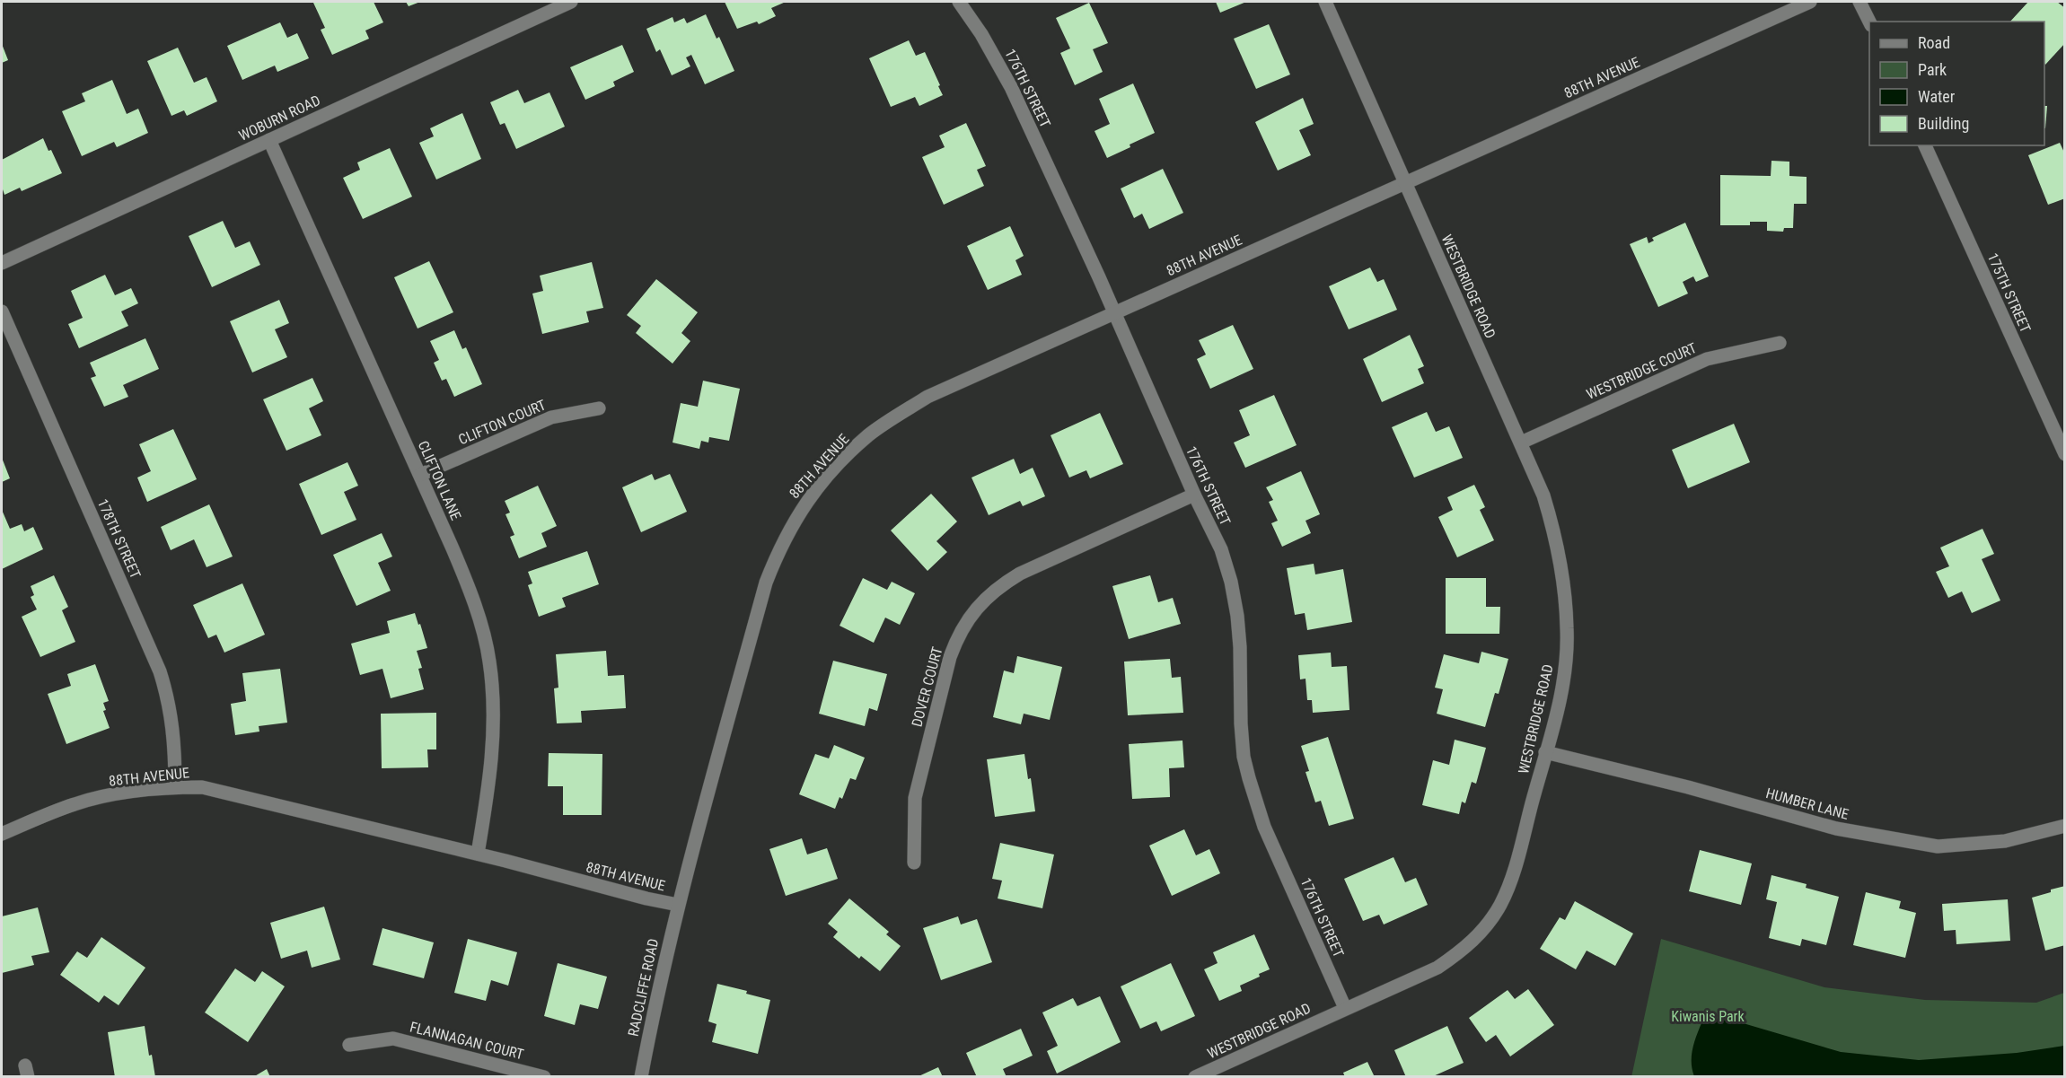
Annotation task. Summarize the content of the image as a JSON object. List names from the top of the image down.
{
  "streets": {
    "street": [
      "88TH AVENUE",
      "176TH STREET",
      "WOBURN ROAD",
      "WESTBRIDGE ROAD",
      "175TH STREET",
      "WESTBRIDGE COURT",
      "CLIFTON COURT",
      "CLIFTON LANE",
      "178TH STREET",
      "DOVER COURT",
      "HUMBER LANE",
      "RADCLIFFE ROAD",
      "FLANNAGAN COURT"
    ]
  },
  "crossings": [
    ["88TH AVENUE", "176TH STREET"],
    ["88TH AVENUE", "WESTBRIDGE ROAD"],
    ["88TH AVENUE", "CLIFTON LANE"],
    ["88TH AVENUE", "178TH STREET"],
    ["88TH AVENUE", "RADCLIFFE ROAD"],
    ["176TH STREET", "WESTBRIDGE ROAD"],
    ["176TH STREET", "DOVER COURT"],
    ["WOBURN ROAD", "CLIFTON LANE"],
    ["WESTBRIDGE ROAD", "WESTBRIDGE COURT"],
    ["WESTBRIDGE ROAD", "HUMBER LANE"],
    ["CLIFTON COURT", "CLIFTON LANE"]
  ],
  "parks": ["Kiwanis Park"],
  "legend": [
    "Road",
    "Park",
    "Water",
    "Building"
  ]
}
